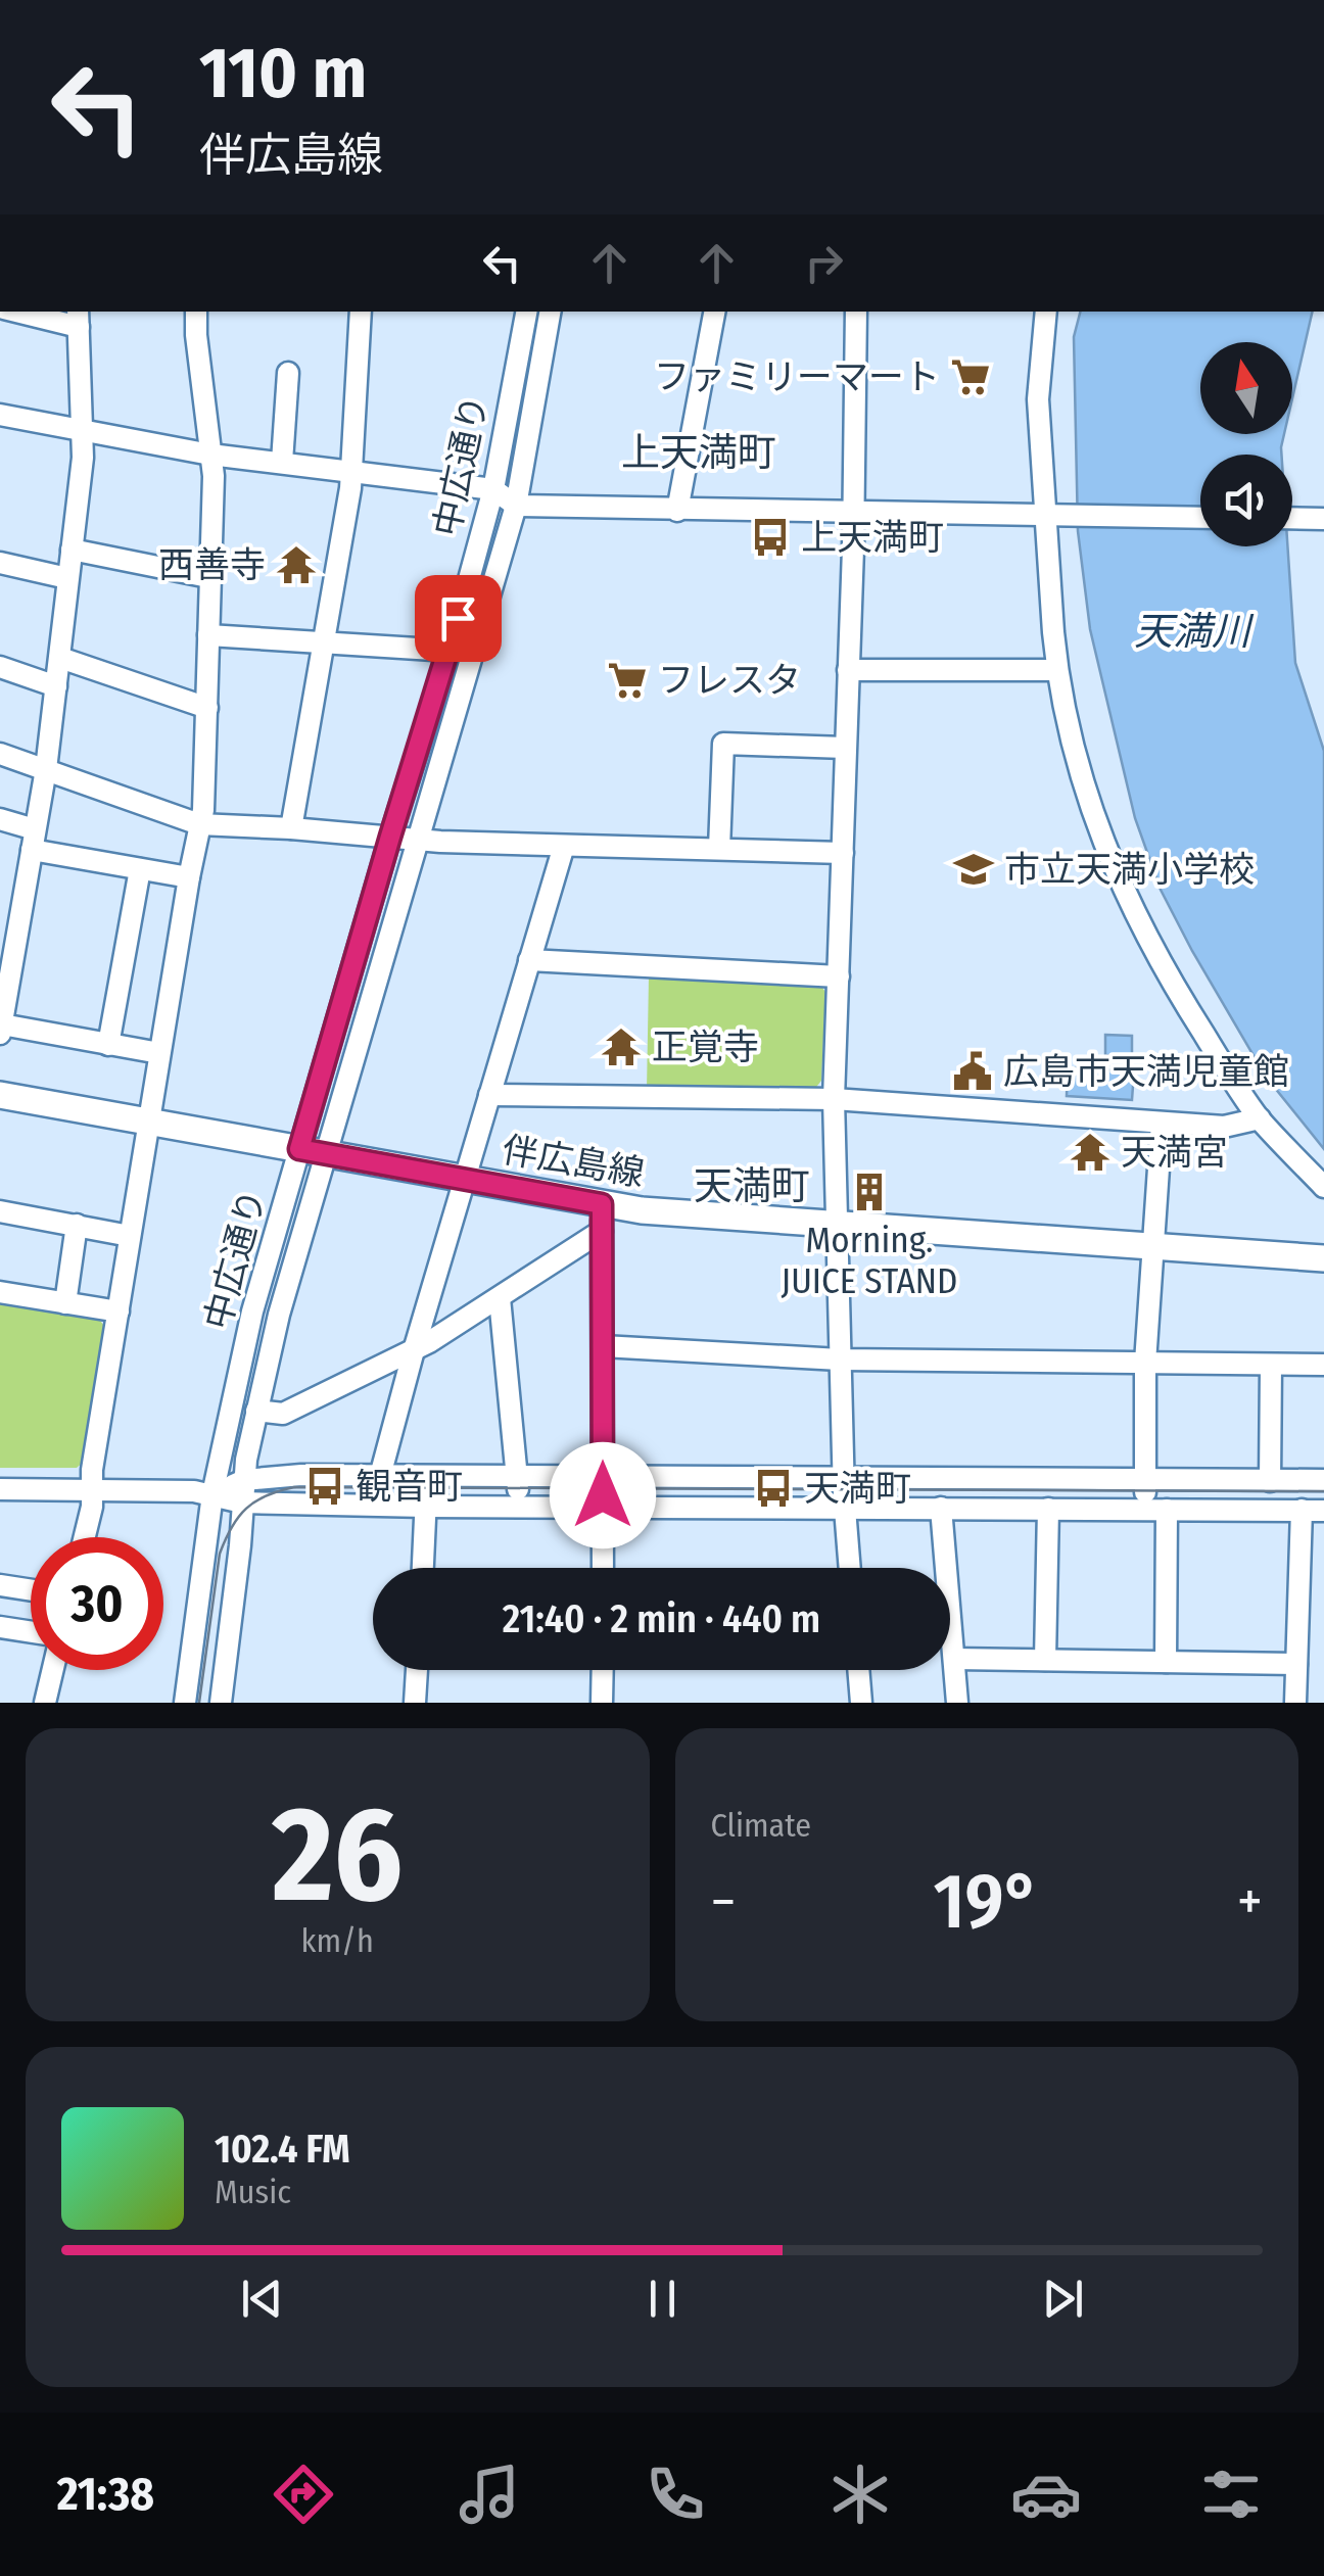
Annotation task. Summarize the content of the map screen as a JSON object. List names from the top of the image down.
{
  "streets": {
    "main road": ["伴広島線"],
    "street": ["中広通り"]
  },
  "crossings": [
    ["中広通り", "伴広島線"]
  ],
  "districts": ["上天満町", "天満町"],
  "water": ["天満川"],
  "places": {
    "supermarket": ["ファミリーマート", "フレスタ"],
    "bus stop": ["上天満町", "観音町", "天満町"],
    "temple": ["西善寺", "正覚寺", "天満宮"],
    "school or university": ["市立天満小学校"],
    "public building": ["広島市天満児童館"],
    "building": ["Morning. JUICE STAND"]
  },
  "north": "top",
  "page": {
    "turn": ["110 m", "伴広島線"],
    "limit": "30",
    "trip": "21:40 · 2 min · 440 m",
    "tile": [
      ["26", "km/h"],
      "Climate"
    ],
    "heat": ["−", "19°", "+"],
    "song": ["102.4 FM", "Music"],
    "tabs": "21:38"
  }
}
